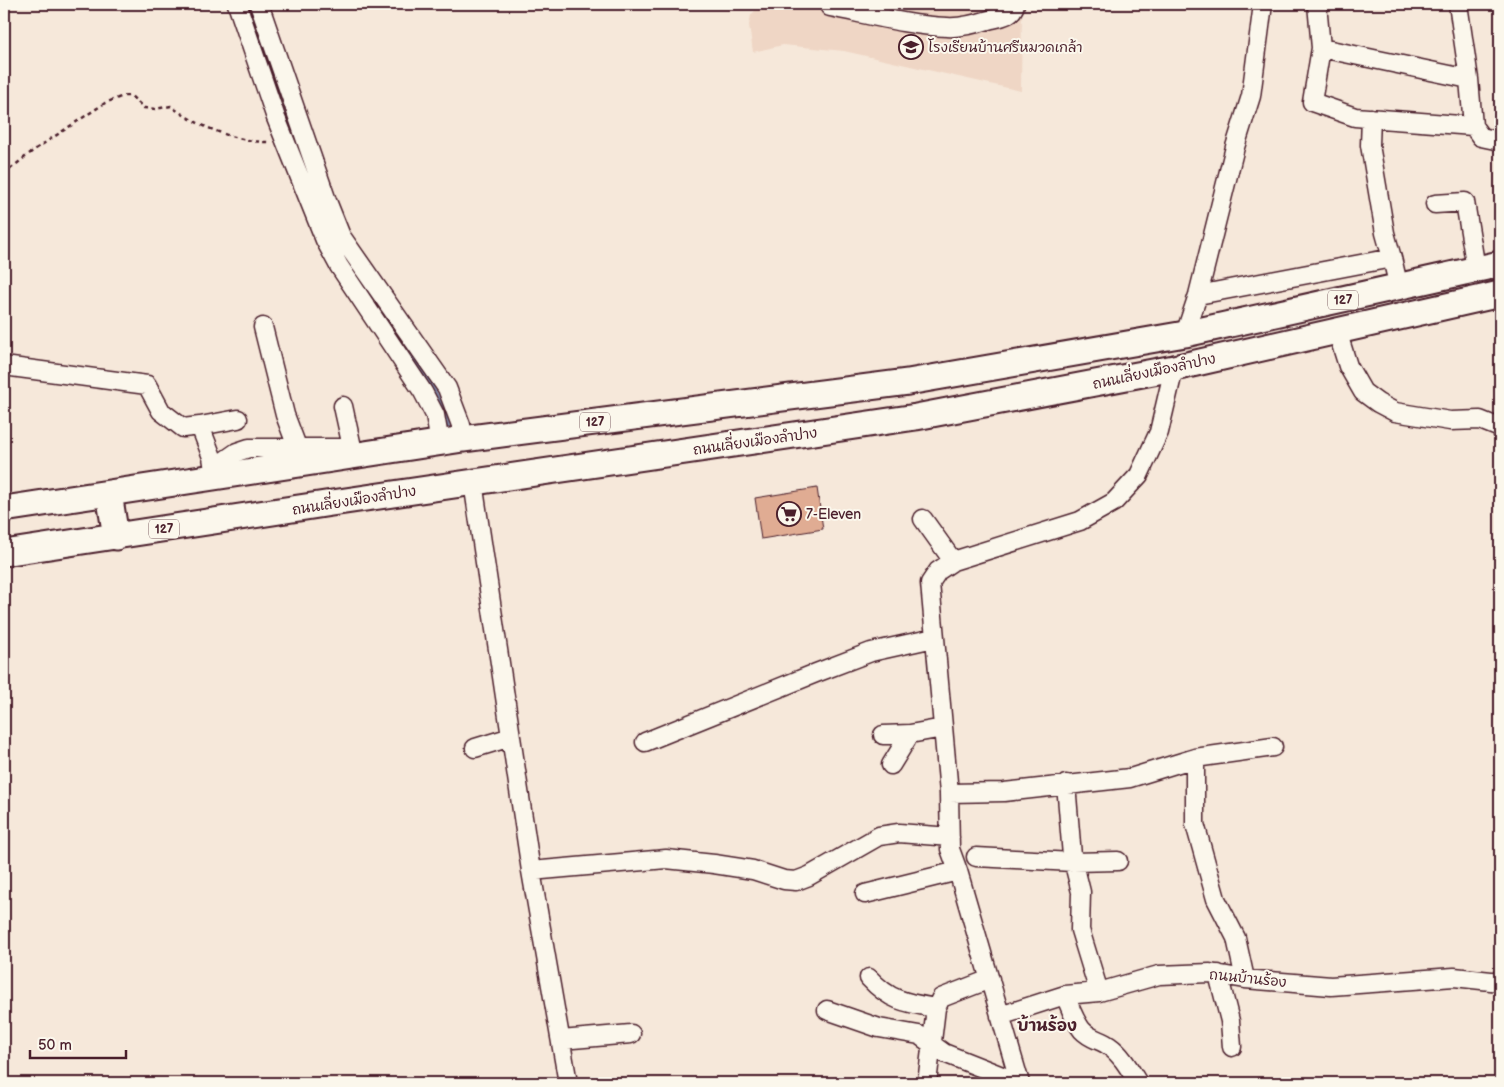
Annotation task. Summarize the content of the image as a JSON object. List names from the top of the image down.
{
  "streets": {
    "highway": ["127", "ถนนเลี่ยงเมืองลำปาง"],
    "street": ["ถนนบ้านร้อง"]
  },
  "districts": ["บ้านร้อง"],
  "places": {
    "school or university": ["โรงเรียนบ้านศรีหมวดเกล้า"],
    "supermarket": ["7-Eleven"]
  },
  "scale_bar": "50 m"
}
